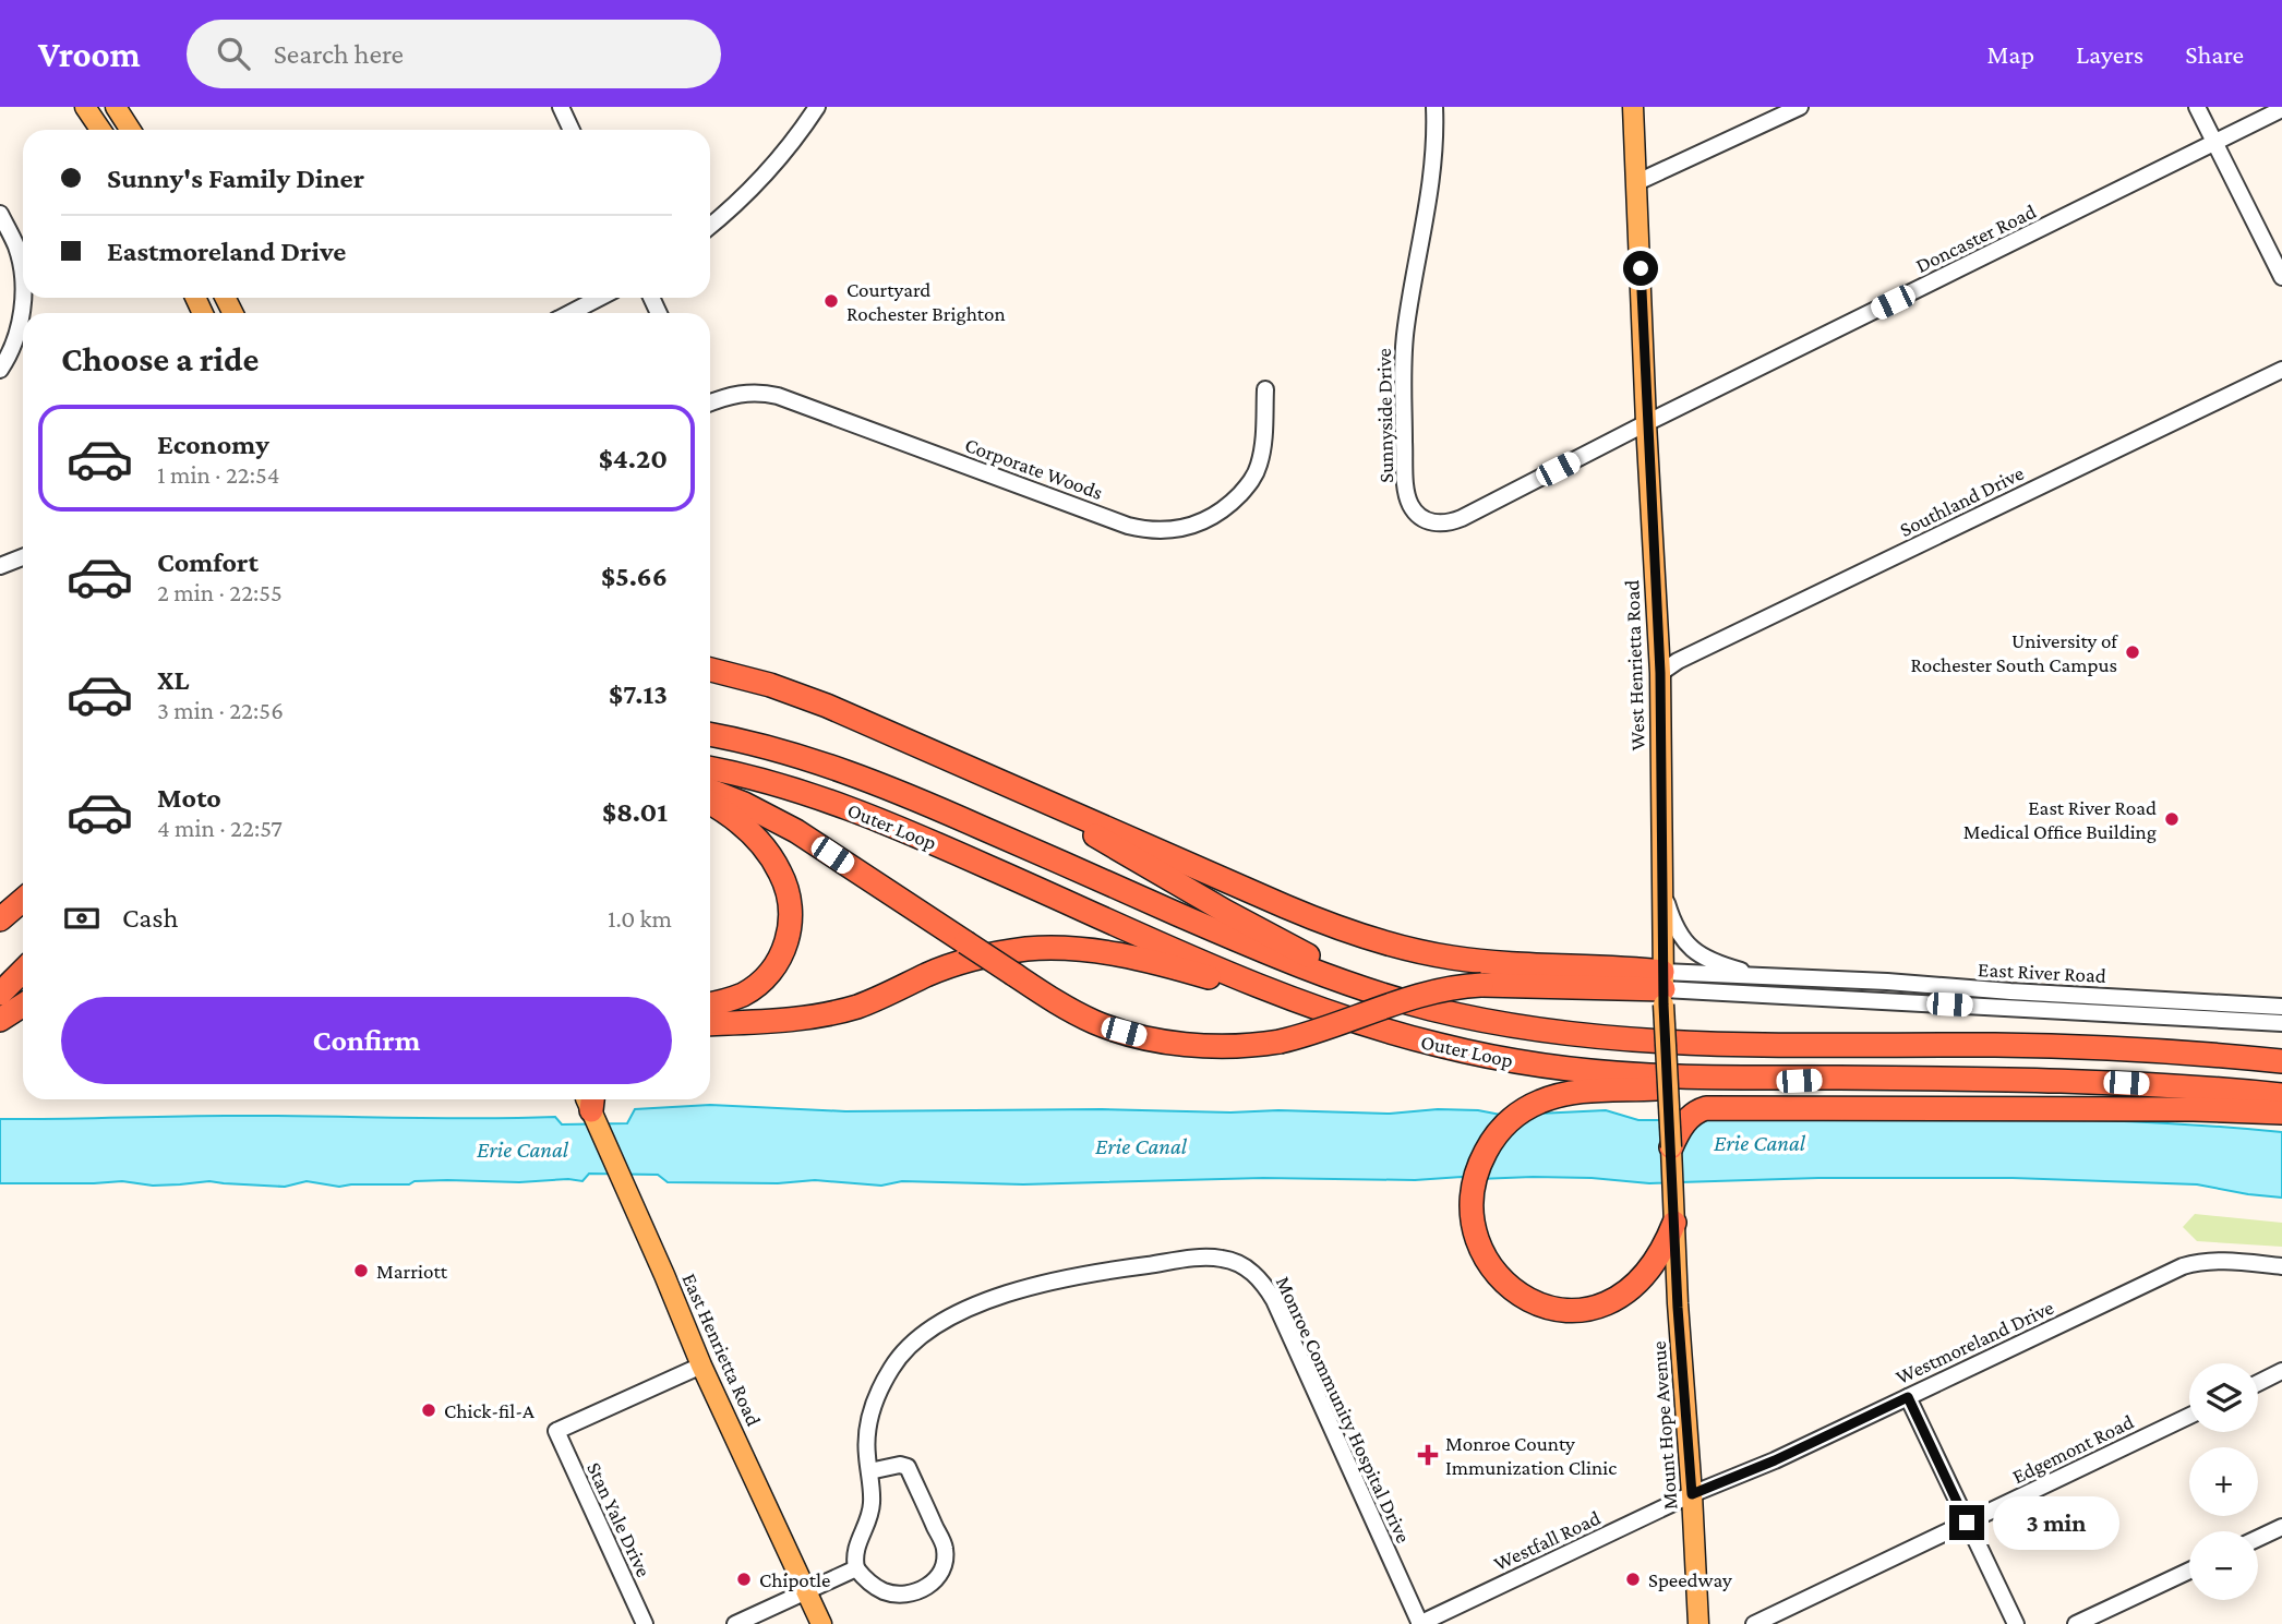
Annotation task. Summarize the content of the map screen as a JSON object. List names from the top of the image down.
{
  "streets": {
    "highway": ["Outer Loop"],
    "main road": ["West Henrietta Road", "East Henrietta Road", "Mount Hope Avenue"],
    "street": [
      "Doncaster Road",
      "Sunnyside Drive",
      "Corporate Woods",
      "Southland Drive",
      "East River Road",
      "Westmoreland Drive",
      "Monroe Community Hospital Drive",
      "Edgemont Road",
      "Stan Yale Drive",
      "Westfall Road"
    ]
  },
  "crossings": [
    ["Doncaster Road", "Sunnyside Drive"],
    ["Doncaster Road", "West Henrietta Road"],
    ["Sunnyside Drive", "West Henrietta Road"],
    ["Southland Drive", "West Henrietta Road"],
    ["West Henrietta Road", "East River Road"],
    ["West Henrietta Road", "Mount Hope Avenue"],
    ["Westmoreland Drive", "Mount Hope Avenue"],
    ["Westmoreland Drive", "Westfall Road"],
    ["East Henrietta Road", "Stan Yale Drive"],
    ["Monroe Community Hospital Drive", "Westfall Road"],
    ["Mount Hope Avenue", "Westfall Road"]
  ],
  "water": ["Erie Canal"],
  "places": {
    "other": [
      "Courtyard Rochester Brighton",
      "University of Rochester South Campus",
      "East River Road Medical Office Building",
      "Marriott",
      "Chick-fil-A",
      "Chipotle",
      "Speedway"
    ],
    "health": ["Monroe County Immunization Clinic"]
  },
  "page": {
    "header": "Vroom",
    "search": "Search here",
    "nav": ["Map", "Layers", "Share"],
    "banner": ["Sunny's Family Diner", "Eastmoreland Drive"],
    "heading": "Choose a ride",
    "list": [
      {
        "name": "Economy",
        "note": "1 min · 22:54",
        "value": "$4.20"
      },
      {
        "name": "Comfort",
        "note": "2 min · 22:55",
        "value": "$5.66"
      },
      {
        "name": "XL",
        "note": "3 min · 22:56",
        "value": "$7.13"
      },
      {
        "name": "Moto",
        "note": "4 min · 22:57",
        "value": "$8.01"
      }
    ],
    "pay": ["Cash", "1.0 km"],
    "buttons": "Confirm",
    "map_buttons": ["+", "−"],
    "bubble": "3 min"
  }
}
